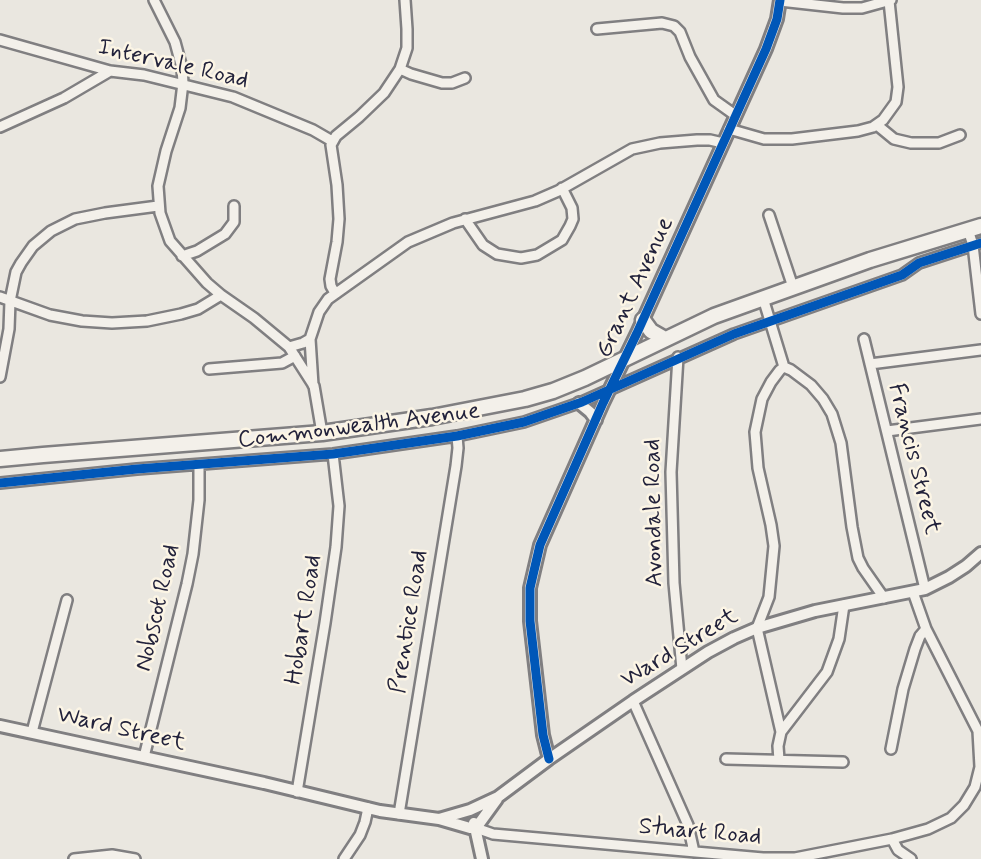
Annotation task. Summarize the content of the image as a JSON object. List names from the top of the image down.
{
  "streets": {
    "main road": ["Commonwealth Avenue"],
    "street": [
      "Intervale Road",
      "Grant Avenue",
      "Francis Street",
      "Avondale Road",
      "Nobscot Road",
      "Hobart Road",
      "Prentice Road",
      "Ward Street",
      "Stuart Road"
    ]
  },
  "crossings": [
    ["Grant Avenue", "Commonwealth Avenue"],
    ["Grant Avenue", "Ward Street"],
    ["Commonwealth Avenue", "Avondale Road"],
    ["Commonwealth Avenue", "Nobscot Road"],
    ["Commonwealth Avenue", "Hobart Road"],
    ["Commonwealth Avenue", "Prentice Road"],
    ["Francis Street", "Ward Street"],
    ["Avondale Road", "Ward Street"],
    ["Nobscot Road", "Ward Street"],
    ["Hobart Road", "Ward Street"],
    ["Prentice Road", "Ward Street"],
    ["Ward Street", "Stuart Road"]
  ]
}
